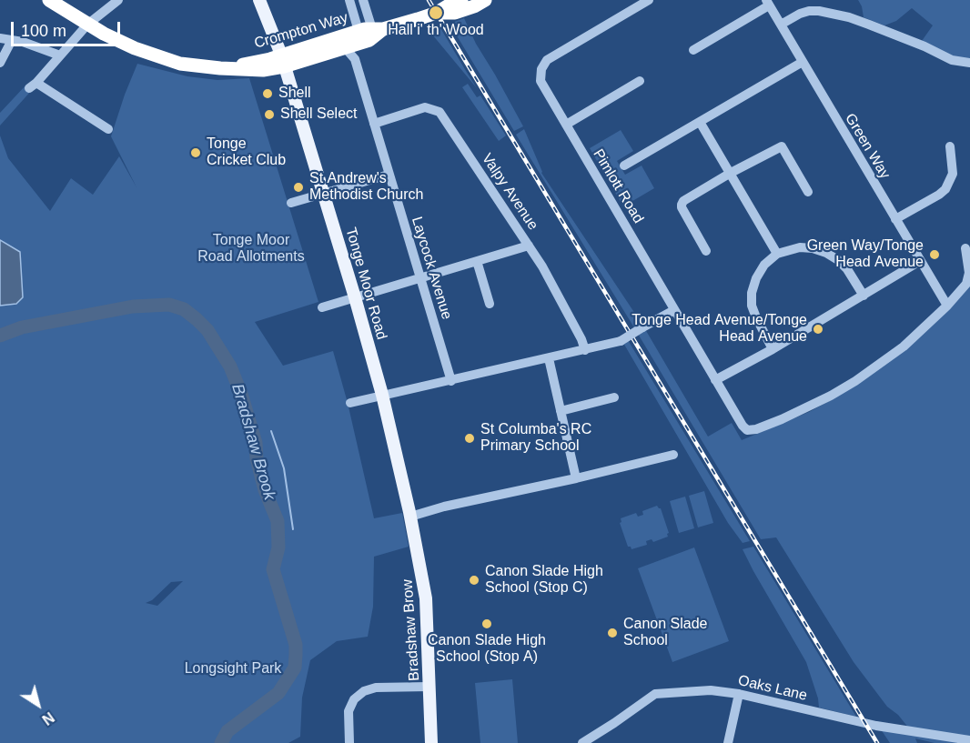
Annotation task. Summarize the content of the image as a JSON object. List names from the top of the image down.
{
  "streets": {
    "highway": ["Crompton Way"],
    "main road": ["Tonge Moor Road", "Bradshaw Brow"],
    "street": [
      "Green Way",
      "Pimlott Road",
      "Valpy Avenue",
      "Laycock Avenue",
      "Oaks Lane"
    ]
  },
  "crossings": [
    ["Crompton Way", "Laycock Avenue"],
    ["Crompton Way", "Tonge Moor Road"],
    ["Green Way", "Pimlott Road"],
    ["Valpy Avenue", "Laycock Avenue"],
    ["Tonge Moor Road", "Bradshaw Brow"]
  ],
  "water": ["Bradshaw Brook"],
  "parks": ["Tonge Moor Road Allotments", "Longsight Park"],
  "places": [
    "Hall i' th' Wood",
    "Shell",
    "Shell Select",
    "Tonge Cricket Club",
    "St Andrew's Methodist Church",
    "Green Way/Tonge Head Avenue",
    "Tonge Head Avenue/Tonge Head Avenue",
    "St Columba's RC Primary School",
    "Canon Slade High School (Stop C)",
    "Canon Slade High School (Stop A)",
    "Canon Slade School"
  ],
  "scale_bar": "100 m",
  "north": "bottom right"
}
